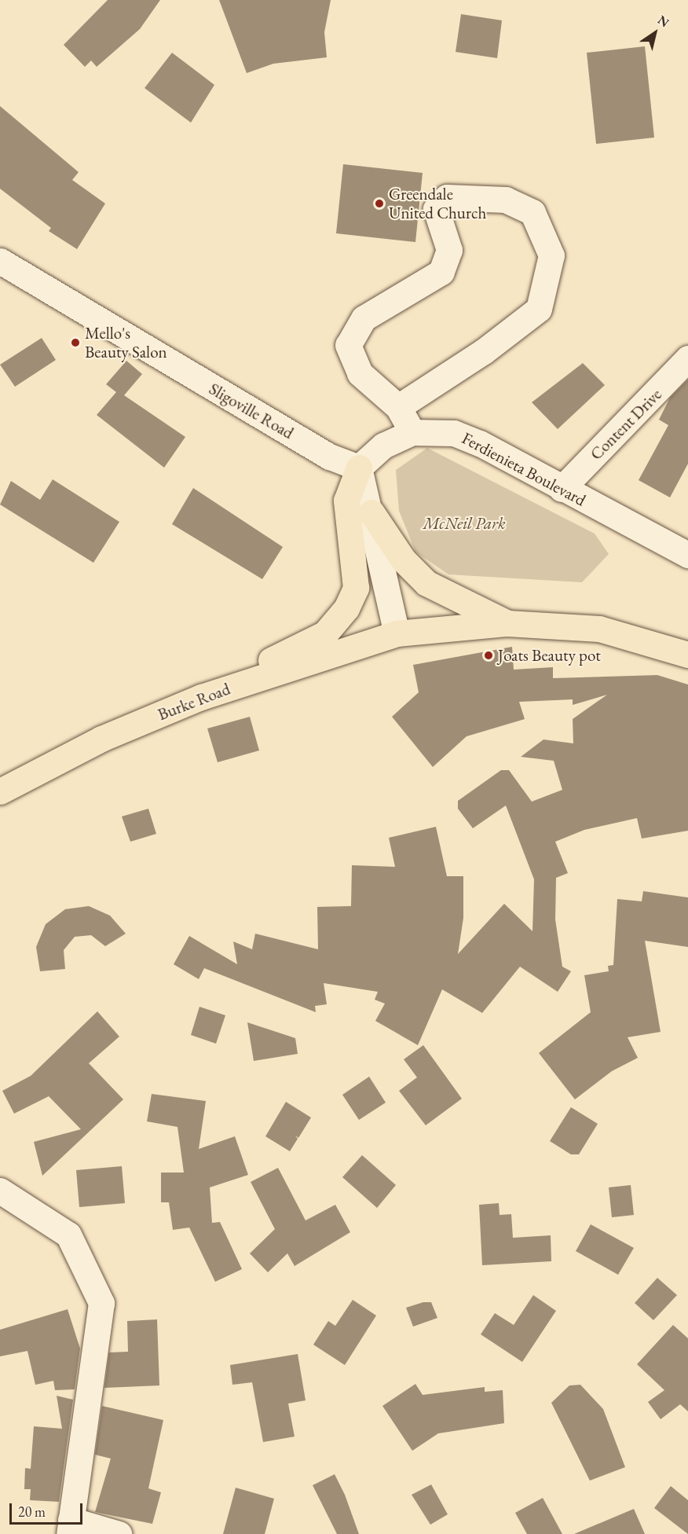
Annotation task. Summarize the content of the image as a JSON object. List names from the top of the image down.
{
  "streets": {
    "main road": ["Burke Road"],
    "street": ["Sligoville Road", "Content Drive", "Ferdienieta Boulevard"]
  },
  "crossings": [
    ["Sligoville Road", "Ferdienieta Boulevard"],
    ["Content Drive", "Ferdienieta Boulevard"]
  ],
  "parks": ["McNeil Park"],
  "places": ["Greendale United Church", "Mello's Beauty Salon", "Joats Beauty pot"],
  "scale_bar": "20 m",
  "north": "top right"
}
